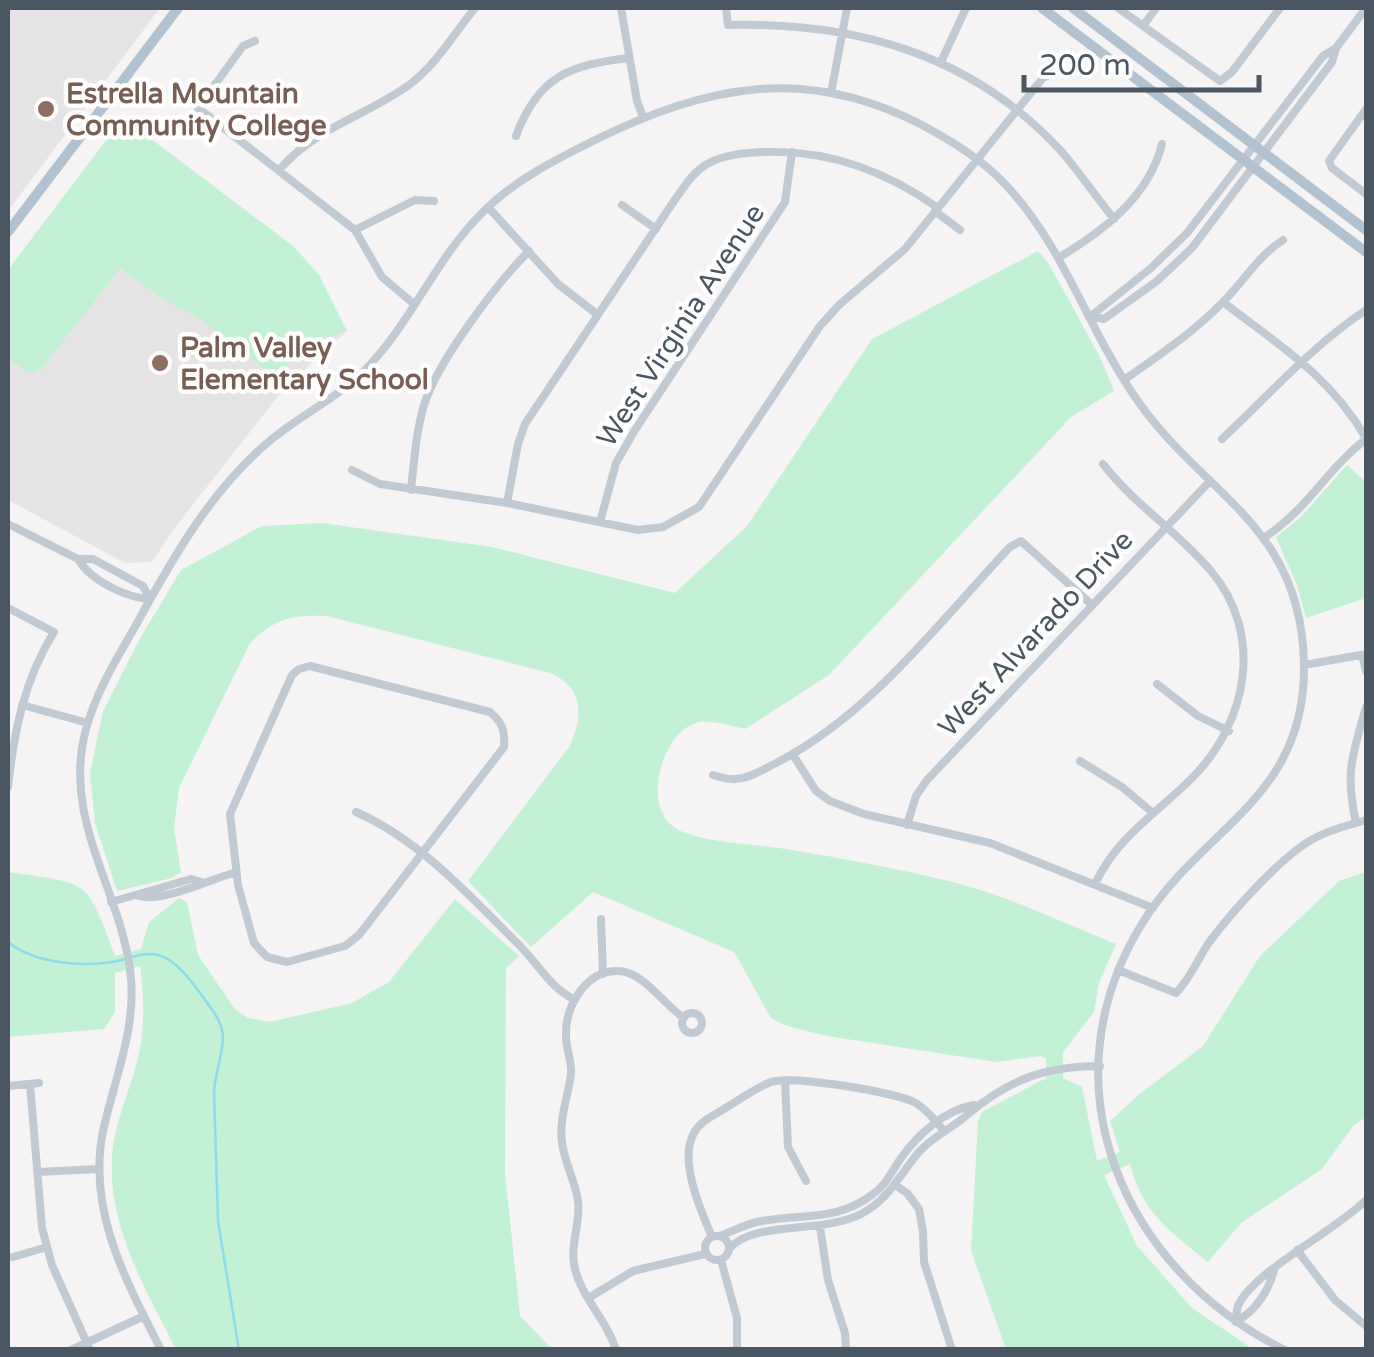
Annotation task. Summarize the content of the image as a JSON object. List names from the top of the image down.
{
  "streets": {
    "street": ["West Virginia Avenue", "West Alvarado Drive"]
  },
  "places": ["Estrella Mountain Community College", "Palm Valley Elementary School"],
  "scale_bar": "200 m"
}
